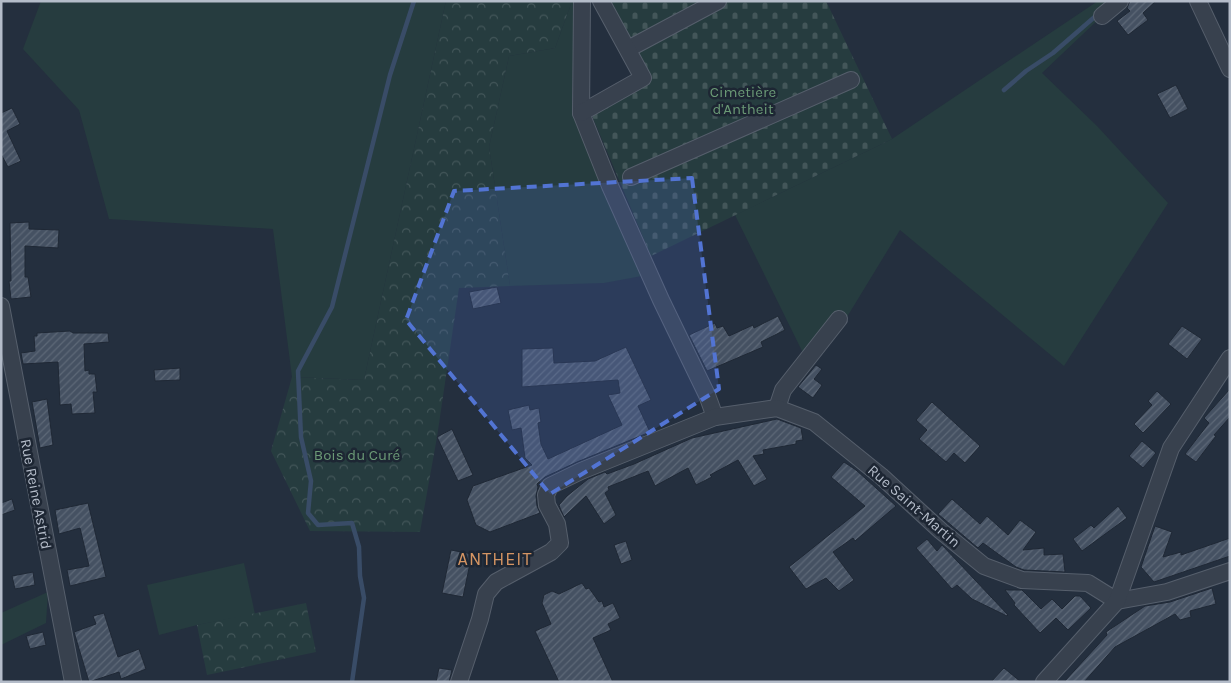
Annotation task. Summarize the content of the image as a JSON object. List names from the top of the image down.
{
  "streets": {
    "street": ["Rue Reine Astrid", "Rue Saint-Martin"]
  },
  "districts": ["ANTHEIT"],
  "parks": ["Cimetière d'Antheit", "Bois du Curé"]
}
